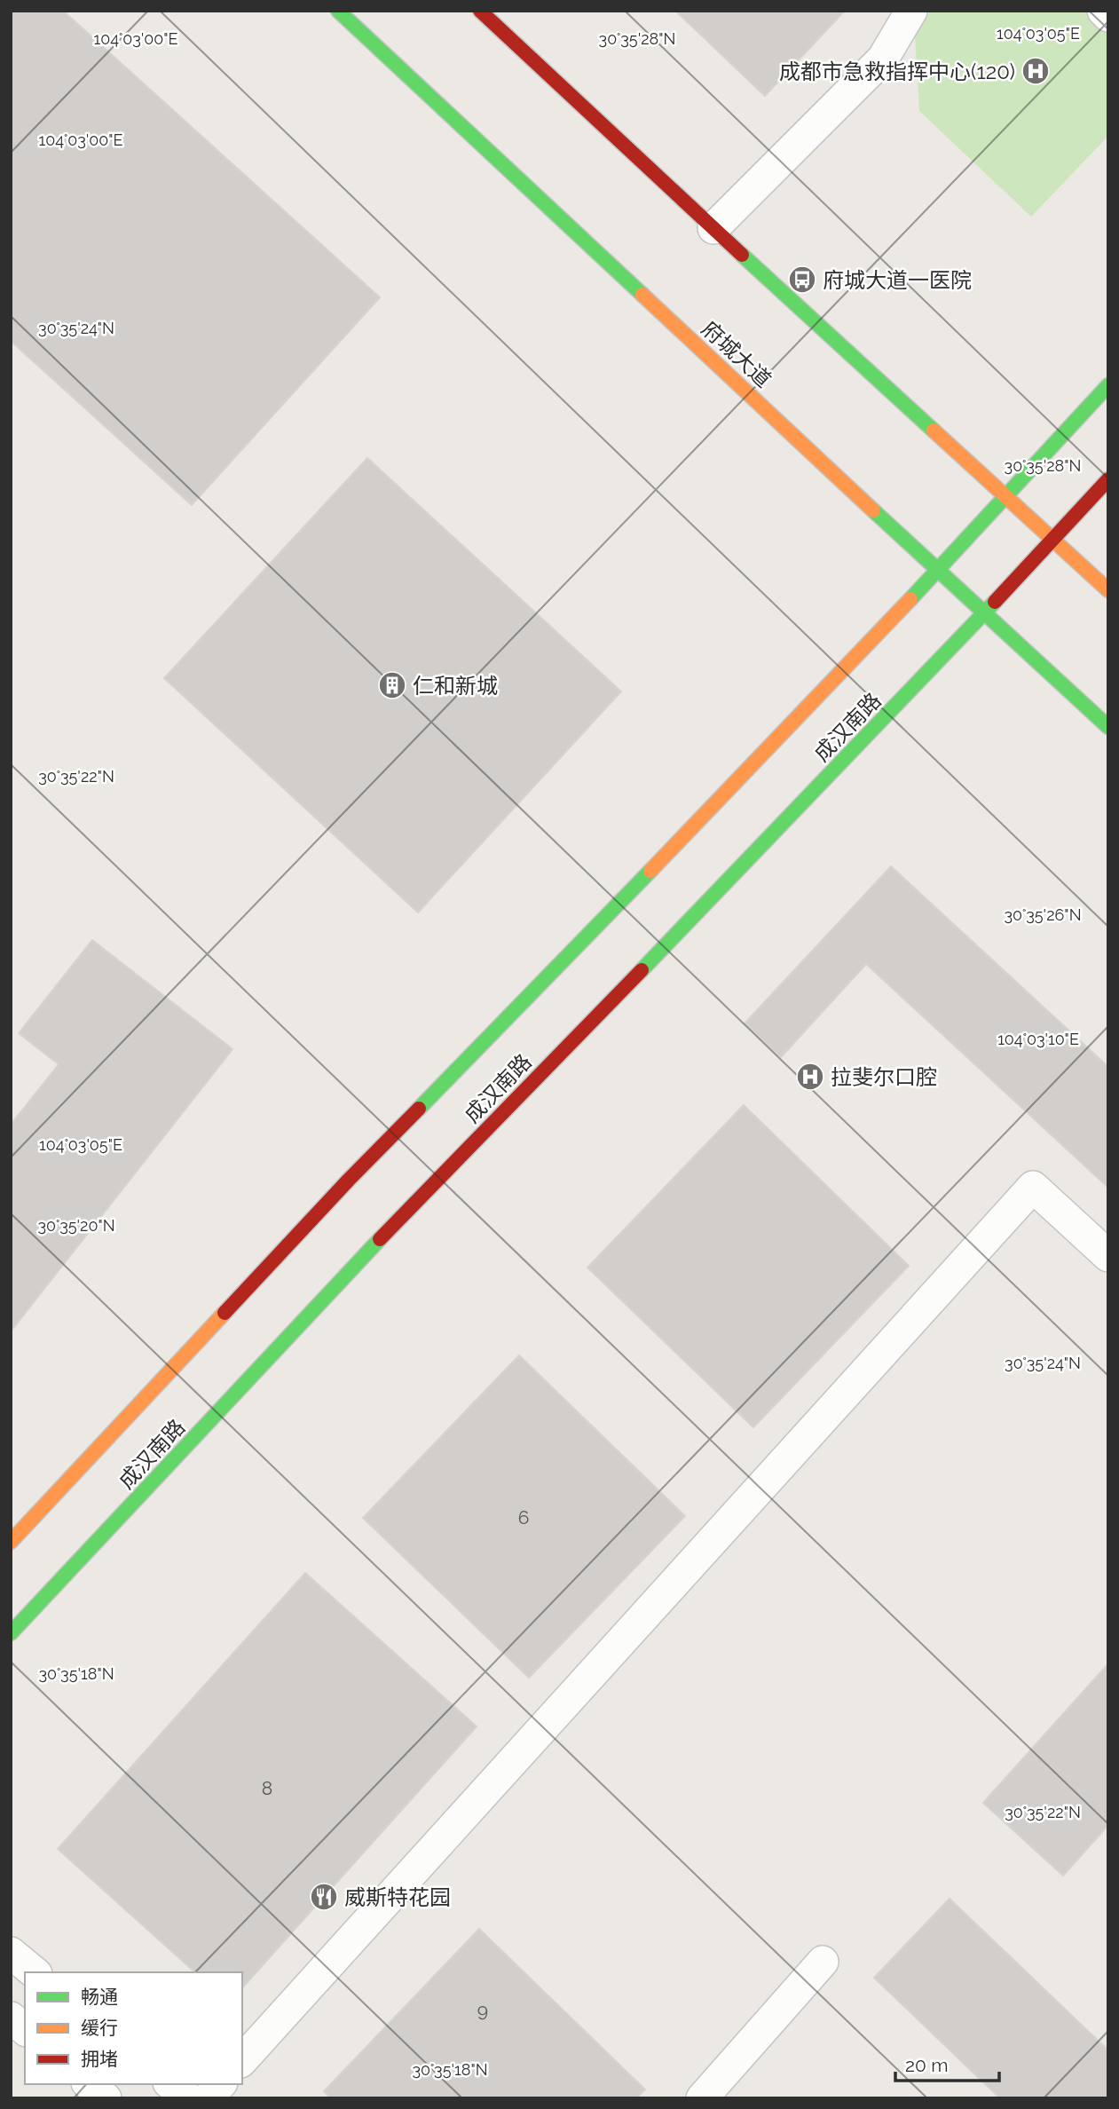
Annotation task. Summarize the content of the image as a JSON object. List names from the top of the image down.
{
  "streets": {
    "main road": ["府城大道", "成汉南路"]
  },
  "crossings": [
    ["府城大道", "成汉南路"]
  ],
  "places": {
    "hospital": ["成都市急救指挥中心(120)", "拉斐尔口腔"],
    "bus stop": ["府城大道一医院"],
    "building": ["仁和新城"],
    "restaurant": ["威斯特花园"]
  },
  "house_numbers": ["6", "8", "9"],
  "legend": ["畅通", "缓行", "拥堵"],
  "scale_bar": "20 m",
  "coordinates": [
    "104°03'05\"E",
    "30°35'28\"N",
    "104°03'00\"E",
    "30°35'24\"N",
    "30°35'22\"N",
    "30°35'26\"N",
    "104°03'10\"E",
    "30°35'20\"N",
    "30°35'18\"N"
  ]
}
